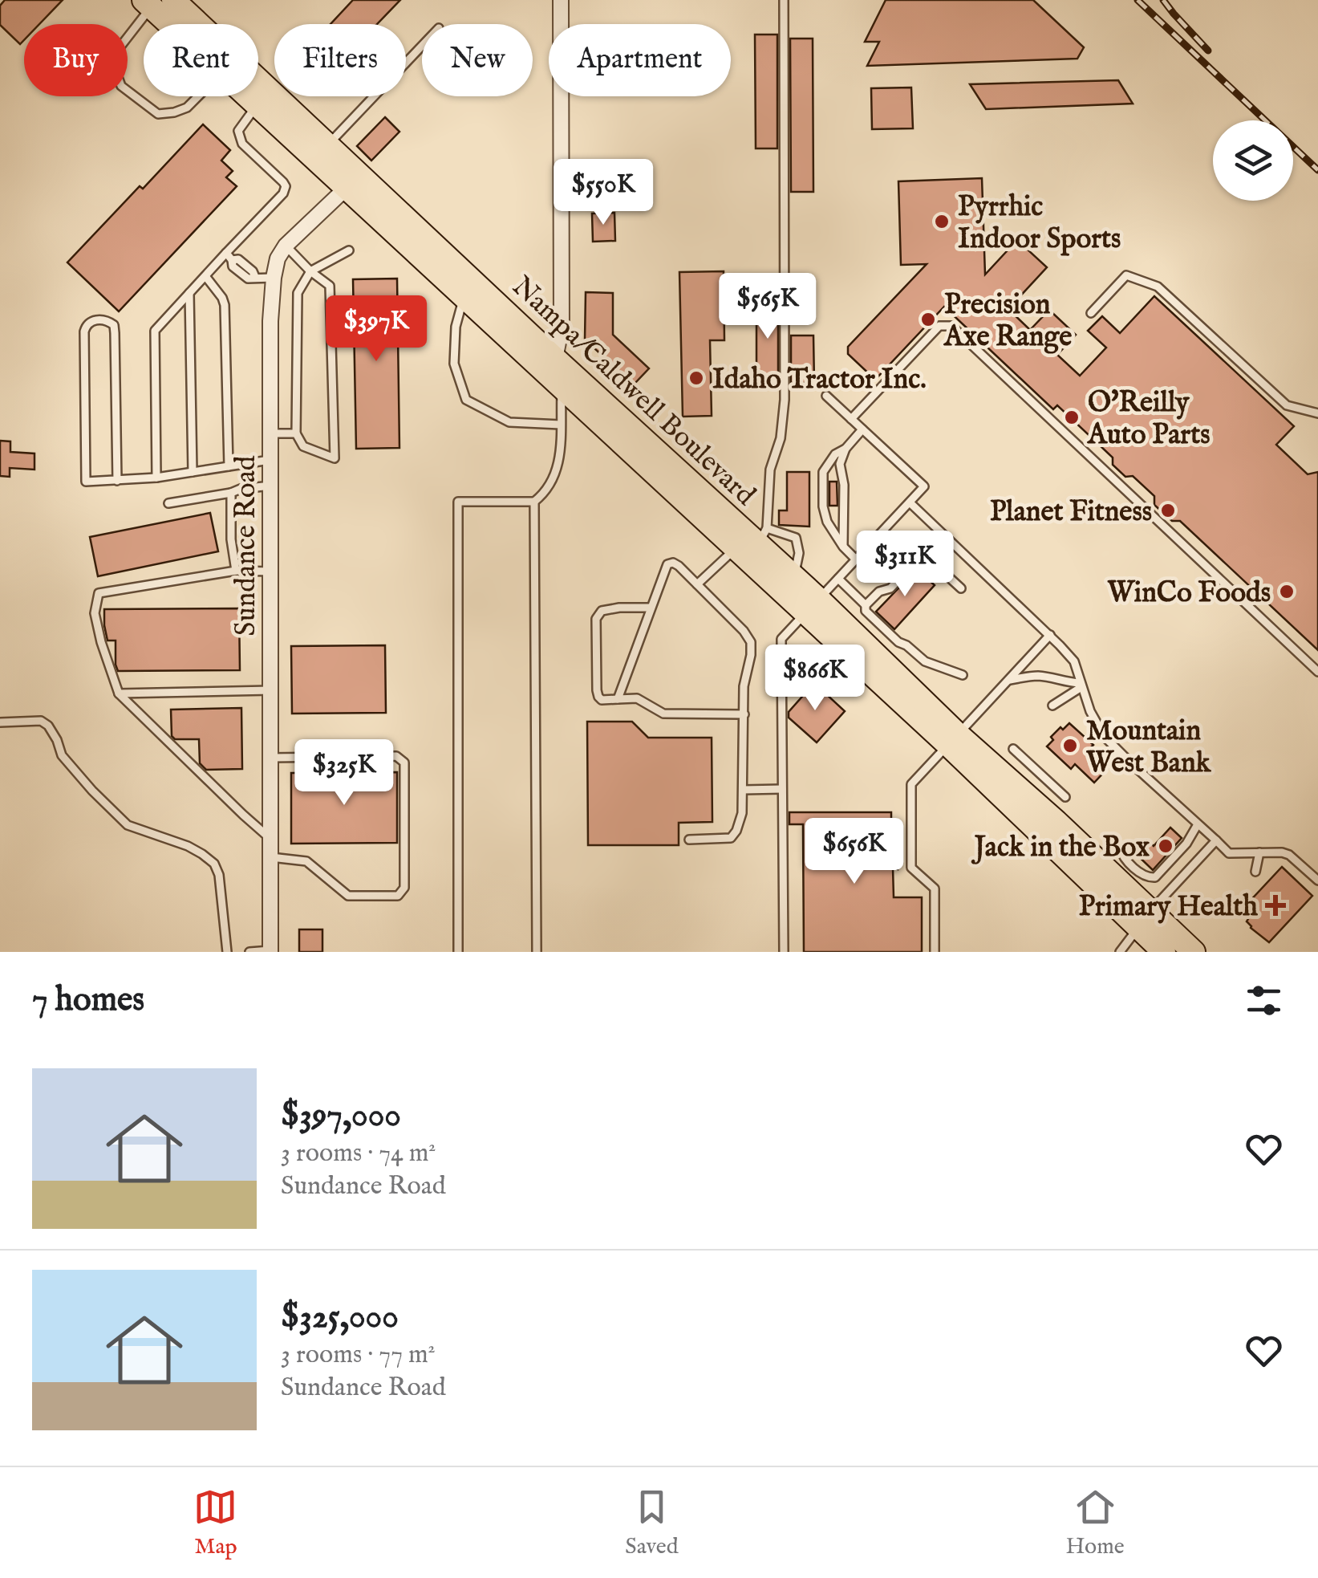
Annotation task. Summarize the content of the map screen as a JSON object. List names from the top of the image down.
{
  "streets": {
    "main road": ["Nampa/Caldwell Boulevard"],
    "street": ["Sundance Road"]
  },
  "crossings": [
    ["Nampa/Caldwell Boulevard", "Sundance Road"]
  ],
  "places": {
    "other": [
      "Pyrrhic Indoor Sports",
      "Precision Axe Range",
      "Idaho Tractor Inc.",
      "O'Reilly Auto Parts",
      "Planet Fitness",
      "WinCo Foods",
      "Mountain West Bank",
      "Jack in the Box"
    ],
    "health": ["Primary Health"]
  },
  "page": {
    "chip": [
      "Buy",
      "Rent",
      "Filters",
      "New",
      "Apartment"
    ],
    "price": [
      "$550K",
      "$565K",
      "$397K",
      "$311K",
      "$866K",
      "$325K",
      "$656K"
    ],
    "heading": "7 homes",
    "list": [
      {
        "name": "$397,000",
        "note": "3 rooms · 74 m² · Sundance Road"
      },
      {
        "name": "$325,000",
        "note": "3 rooms · 77 m² · Sundance Road"
      }
    ],
    "tabs": ["Map", "Saved", "Home"]
  }
}
